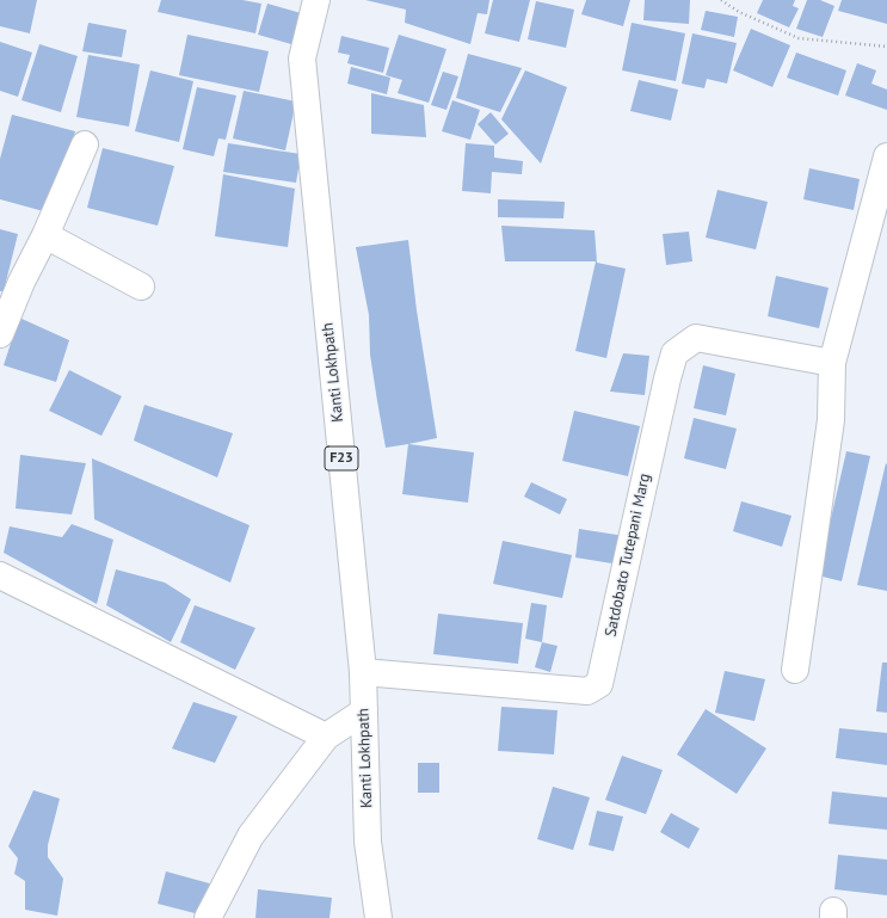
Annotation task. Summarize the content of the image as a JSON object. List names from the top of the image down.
{
  "streets": {
    "street": ["Kanti Lokhpath", "F23", "Satdobato Tutepani Marg"]
  },
  "crossings": [
    ["Kanti Lokhpath", "Satdobato Tutepani Marg"]
  ]
}
